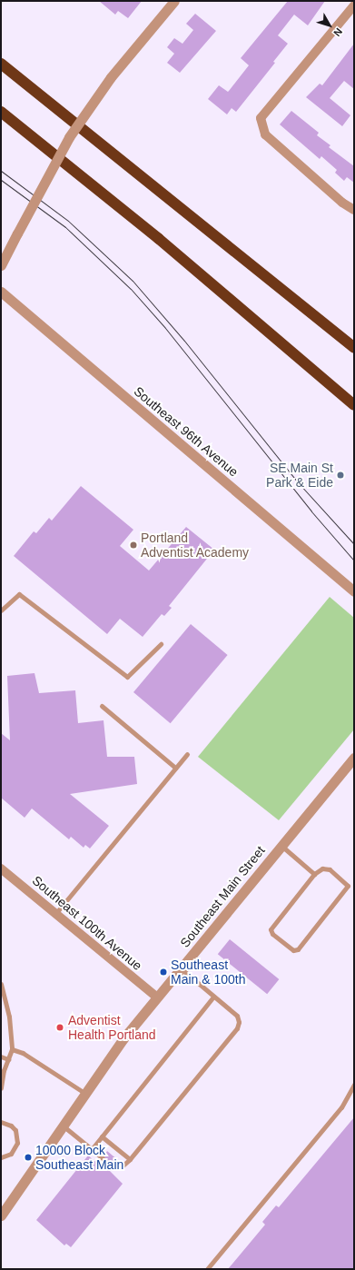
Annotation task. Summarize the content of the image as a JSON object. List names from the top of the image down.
{
  "streets": {
    "street": ["Southeast 96th Avenue", "Southeast Main Street", "Southeast 100th Avenue"]
  },
  "crossings": [
    ["Southeast Main Street", "Southeast 100th Avenue"]
  ],
  "places": [
    "SE Main St Park & Eide",
    "Portland Adventist Academy",
    "Southeast Main & 100th",
    "Adventist Health Portland",
    "10000 Block Southeast Main"
  ],
  "north": "bottom right"
}
